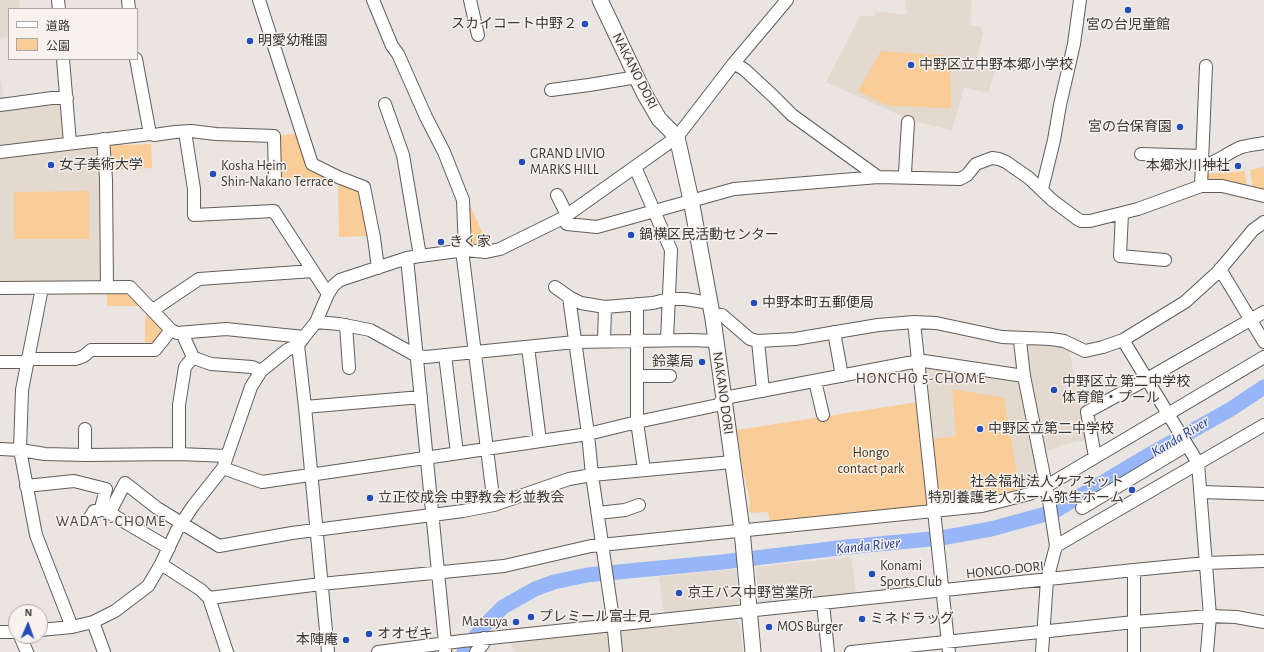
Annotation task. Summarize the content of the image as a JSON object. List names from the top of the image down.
{
  "streets": {
    "main road": ["NAKANO DORI"],
    "street": ["HONGO-DORI"]
  },
  "crossings": [
    ["NAKANO DORI", "HONGO-DORI"]
  ],
  "districts": ["HONCHO 5-CHOME", "WADA 1-CHOME"],
  "water": ["Kanda River"],
  "parks": ["Hongo contact park"],
  "places": [
    "宮の台児童館",
    "スカイコート中野２",
    "明愛幼稚園",
    "中野区立中野本郷小学校",
    "宮の台保育園",
    "GRAND LIVIO MARKS HILL",
    "女子美術大学",
    "本郷氷川神社",
    "Kosha Heim Shin-Nakano Terrace",
    "鍋横区民活動センター",
    "きく家",
    "中野本町五郵便局",
    "鈴薬局",
    "中野区立 第二中学校 体育館・プール",
    "中野区立第二中学校",
    "社会福祉法人ケアネット 特別養護老人ホーム弥生ホーム",
    "立正佼成会 中野教会 杉並教会",
    "Konami Sports Club",
    "京王バス中野営業所",
    "プレミール富士見",
    "ミネドラッグ",
    "Matsuya",
    "MOS Burger",
    "オオゼキ",
    "本陣庵"
  ],
  "legend": ["道路", "公園"],
  "north": "top"
}
